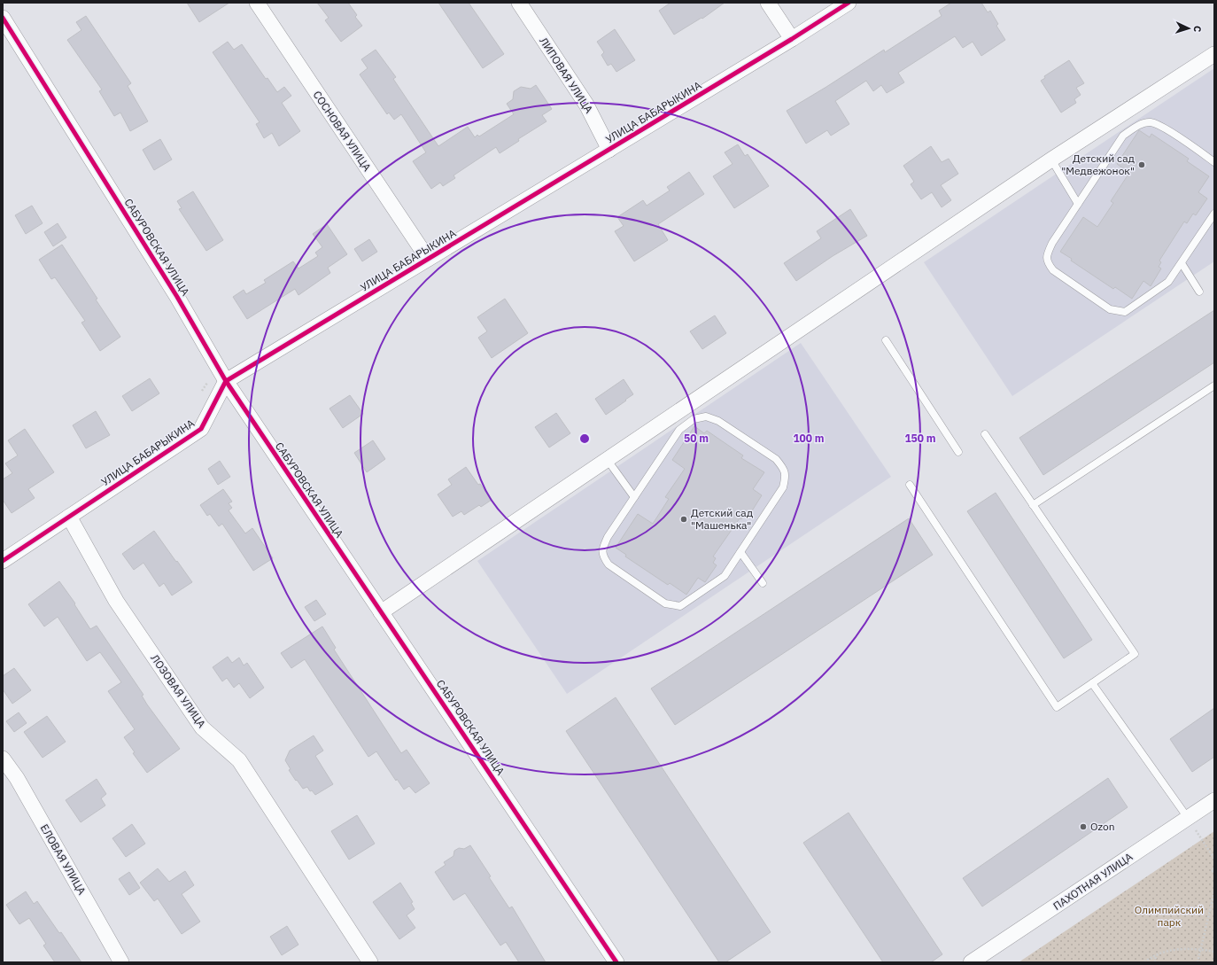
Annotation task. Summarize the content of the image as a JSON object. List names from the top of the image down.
{
  "streets": {
    "street": [
      "ЛИПОВАЯ УЛИЦА",
      "УЛИЦА БАБАРЫКИНА",
      "СОСНОВАЯ УЛИЦА",
      "САБУРОВСКАЯ УЛИЦА",
      "ЛОЗОВАЯ УЛИЦА",
      "ЕЛОВАЯ УЛИЦА",
      "ПАХОТНАЯ УЛИЦА"
    ]
  },
  "crossings": [
    ["ЛИПОВАЯ УЛИЦА", "УЛИЦА БАБАРЫКИНА"],
    ["УЛИЦА БАБАРЫКИНА", "СОСНОВАЯ УЛИЦА"],
    ["УЛИЦА БАБАРЫКИНА", "САБУРОВСКАЯ УЛИЦА"],
    ["УЛИЦА БАБАРЫКИНА", "ЛОЗОВАЯ УЛИЦА"]
  ],
  "parks": ["Олимпийский парк"],
  "places": ["Детский сад \"Медвежонок\"", "Детский сад \"Машенька\"", "Ozon"],
  "north": "right",
  "rings": ["50 m", "100 m", "150 m"]
}
